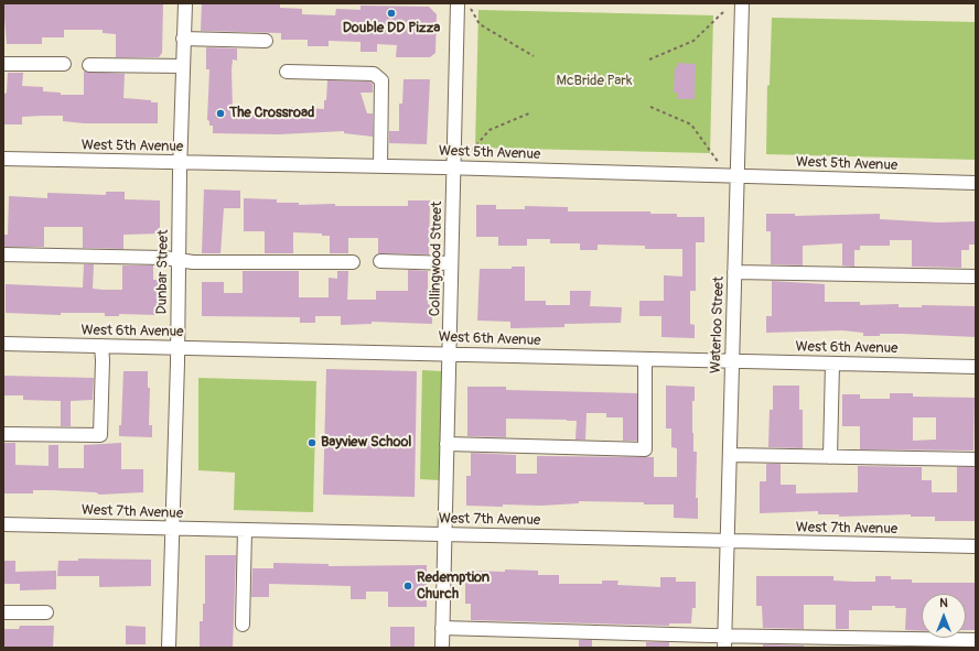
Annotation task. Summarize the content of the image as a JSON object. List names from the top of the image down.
{
  "streets": {
    "street": [
      "West 5th Avenue",
      "Collingwood Street",
      "Dunbar Street",
      "Waterloo Street",
      "West 6th Avenue",
      "West 7th Avenue"
    ]
  },
  "crossings": [
    ["West 5th Avenue", "Collingwood Street"],
    ["West 5th Avenue", "Dunbar Street"],
    ["West 5th Avenue", "Waterloo Street"],
    ["Collingwood Street", "West 6th Avenue"],
    ["Collingwood Street", "West 7th Avenue"],
    ["Dunbar Street", "West 6th Avenue"],
    ["Dunbar Street", "West 7th Avenue"],
    ["Waterloo Street", "West 6th Avenue"],
    ["Waterloo Street", "West 7th Avenue"]
  ],
  "parks": ["McBride Park"],
  "places": [
    "Double DD Pizza",
    "The Crossroad",
    "Bayview School",
    "Redemption Church"
  ],
  "north": "top"
}
